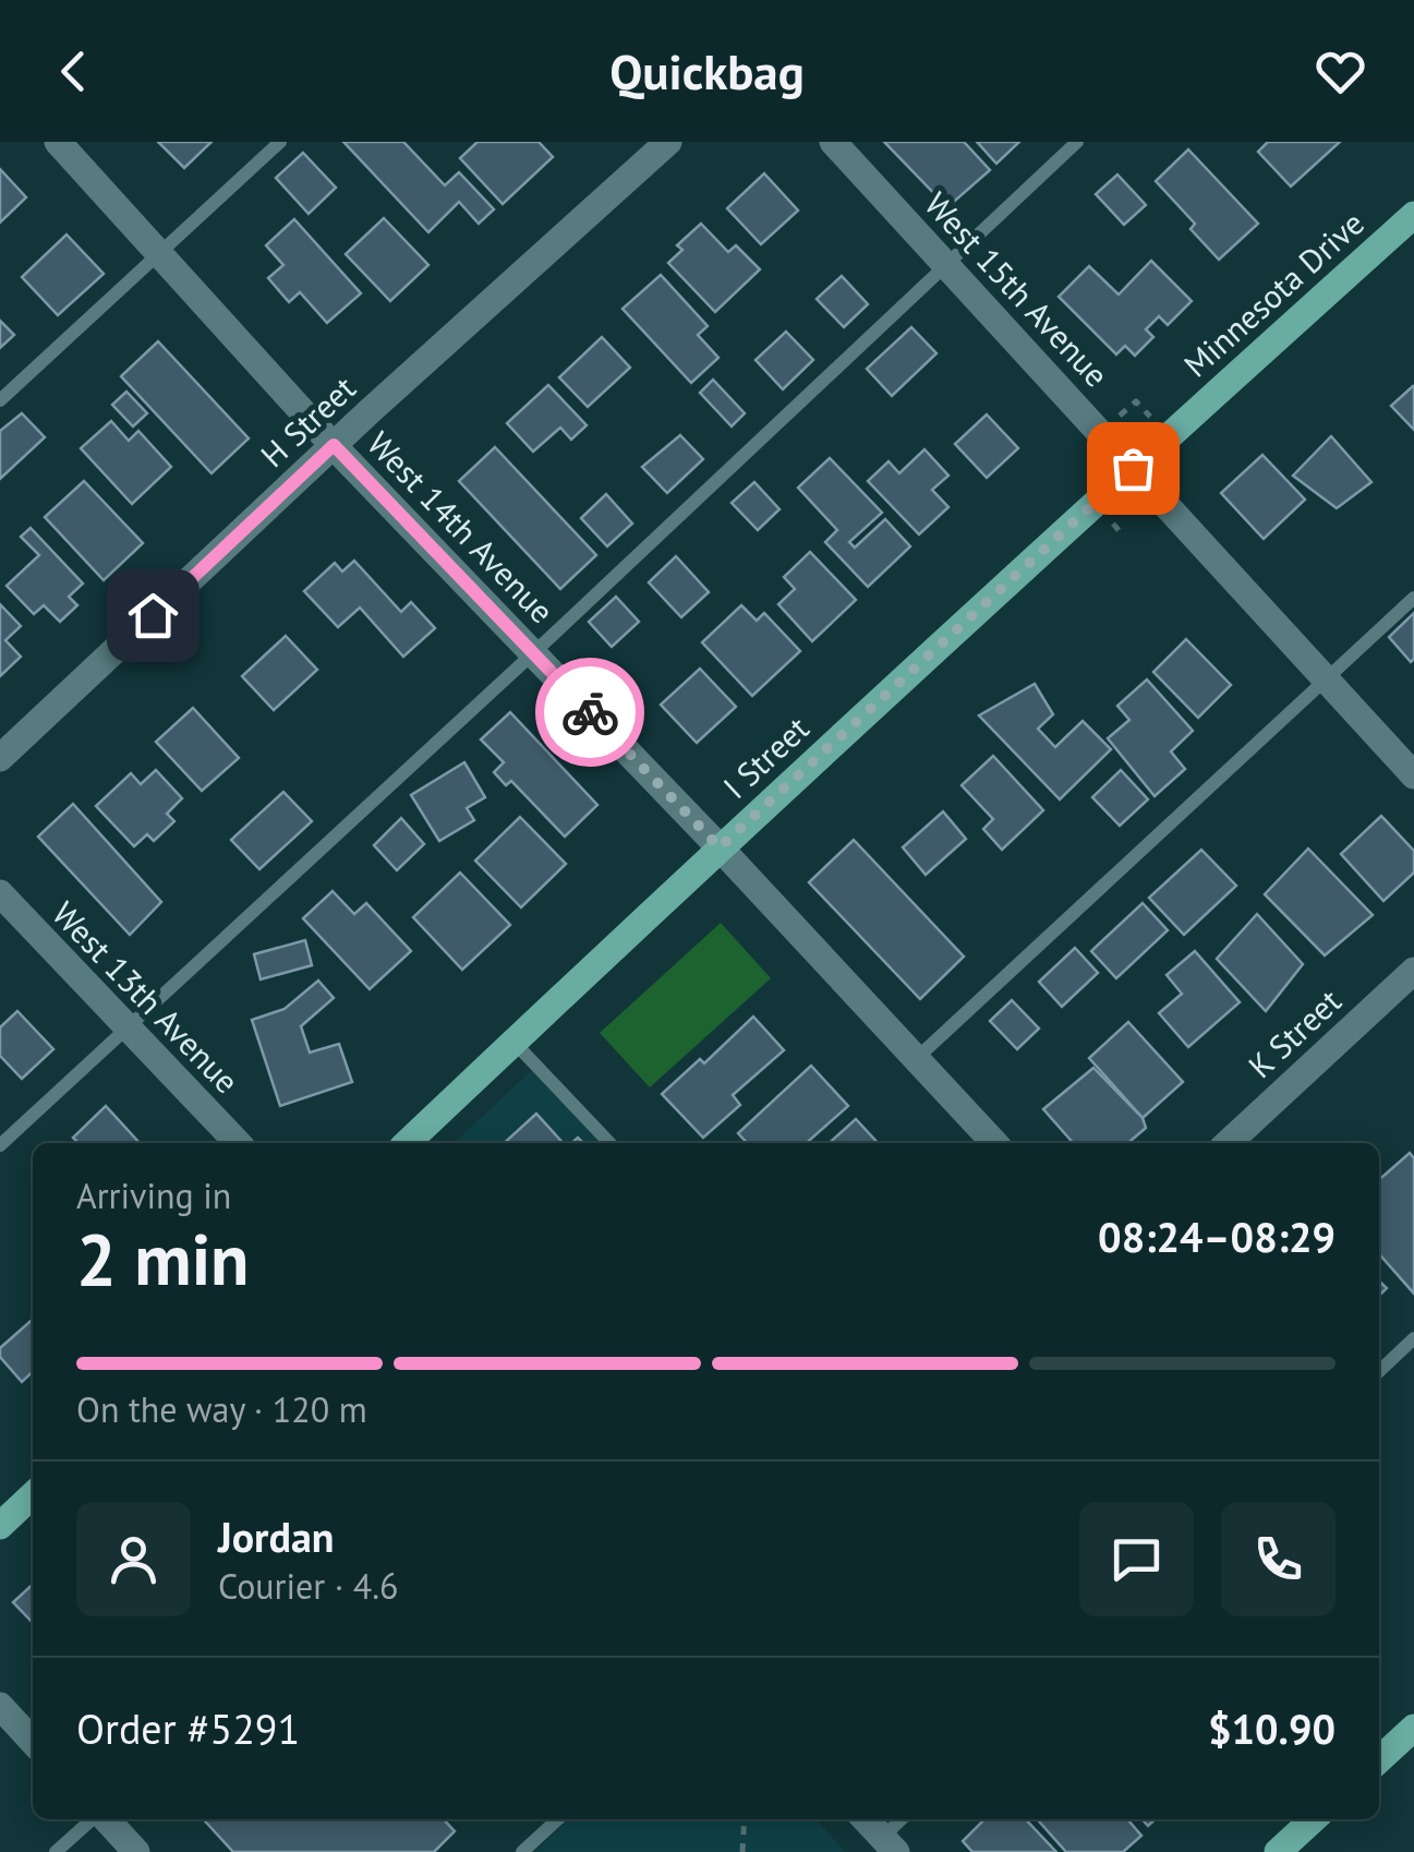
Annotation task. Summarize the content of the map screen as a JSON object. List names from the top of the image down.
{
  "streets": {
    "main road": ["Minnesota Drive", "I Street"],
    "street": [
      "West 15th Avenue",
      "H Street",
      "West 14th Avenue",
      "West 13th Avenue",
      "K Street"
    ]
  },
  "crossings": [
    ["West 15th Avenue", "Minnesota Drive"],
    ["West 15th Avenue", "I Street"],
    ["Minnesota Drive", "I Street"],
    ["H Street", "West 14th Avenue"],
    ["West 14th Avenue", "I Street"]
  ],
  "page": {
    "header": "Quickbag",
    "heading": ["2 min", "Arriving in", "08:24–08:29"],
    "panel": [
      "Jordan",
      "Courier · 4.6",
      "Order #5291",
      "$10.90"
    ],
    "bar": "On the way · 120 m"
  }
}
